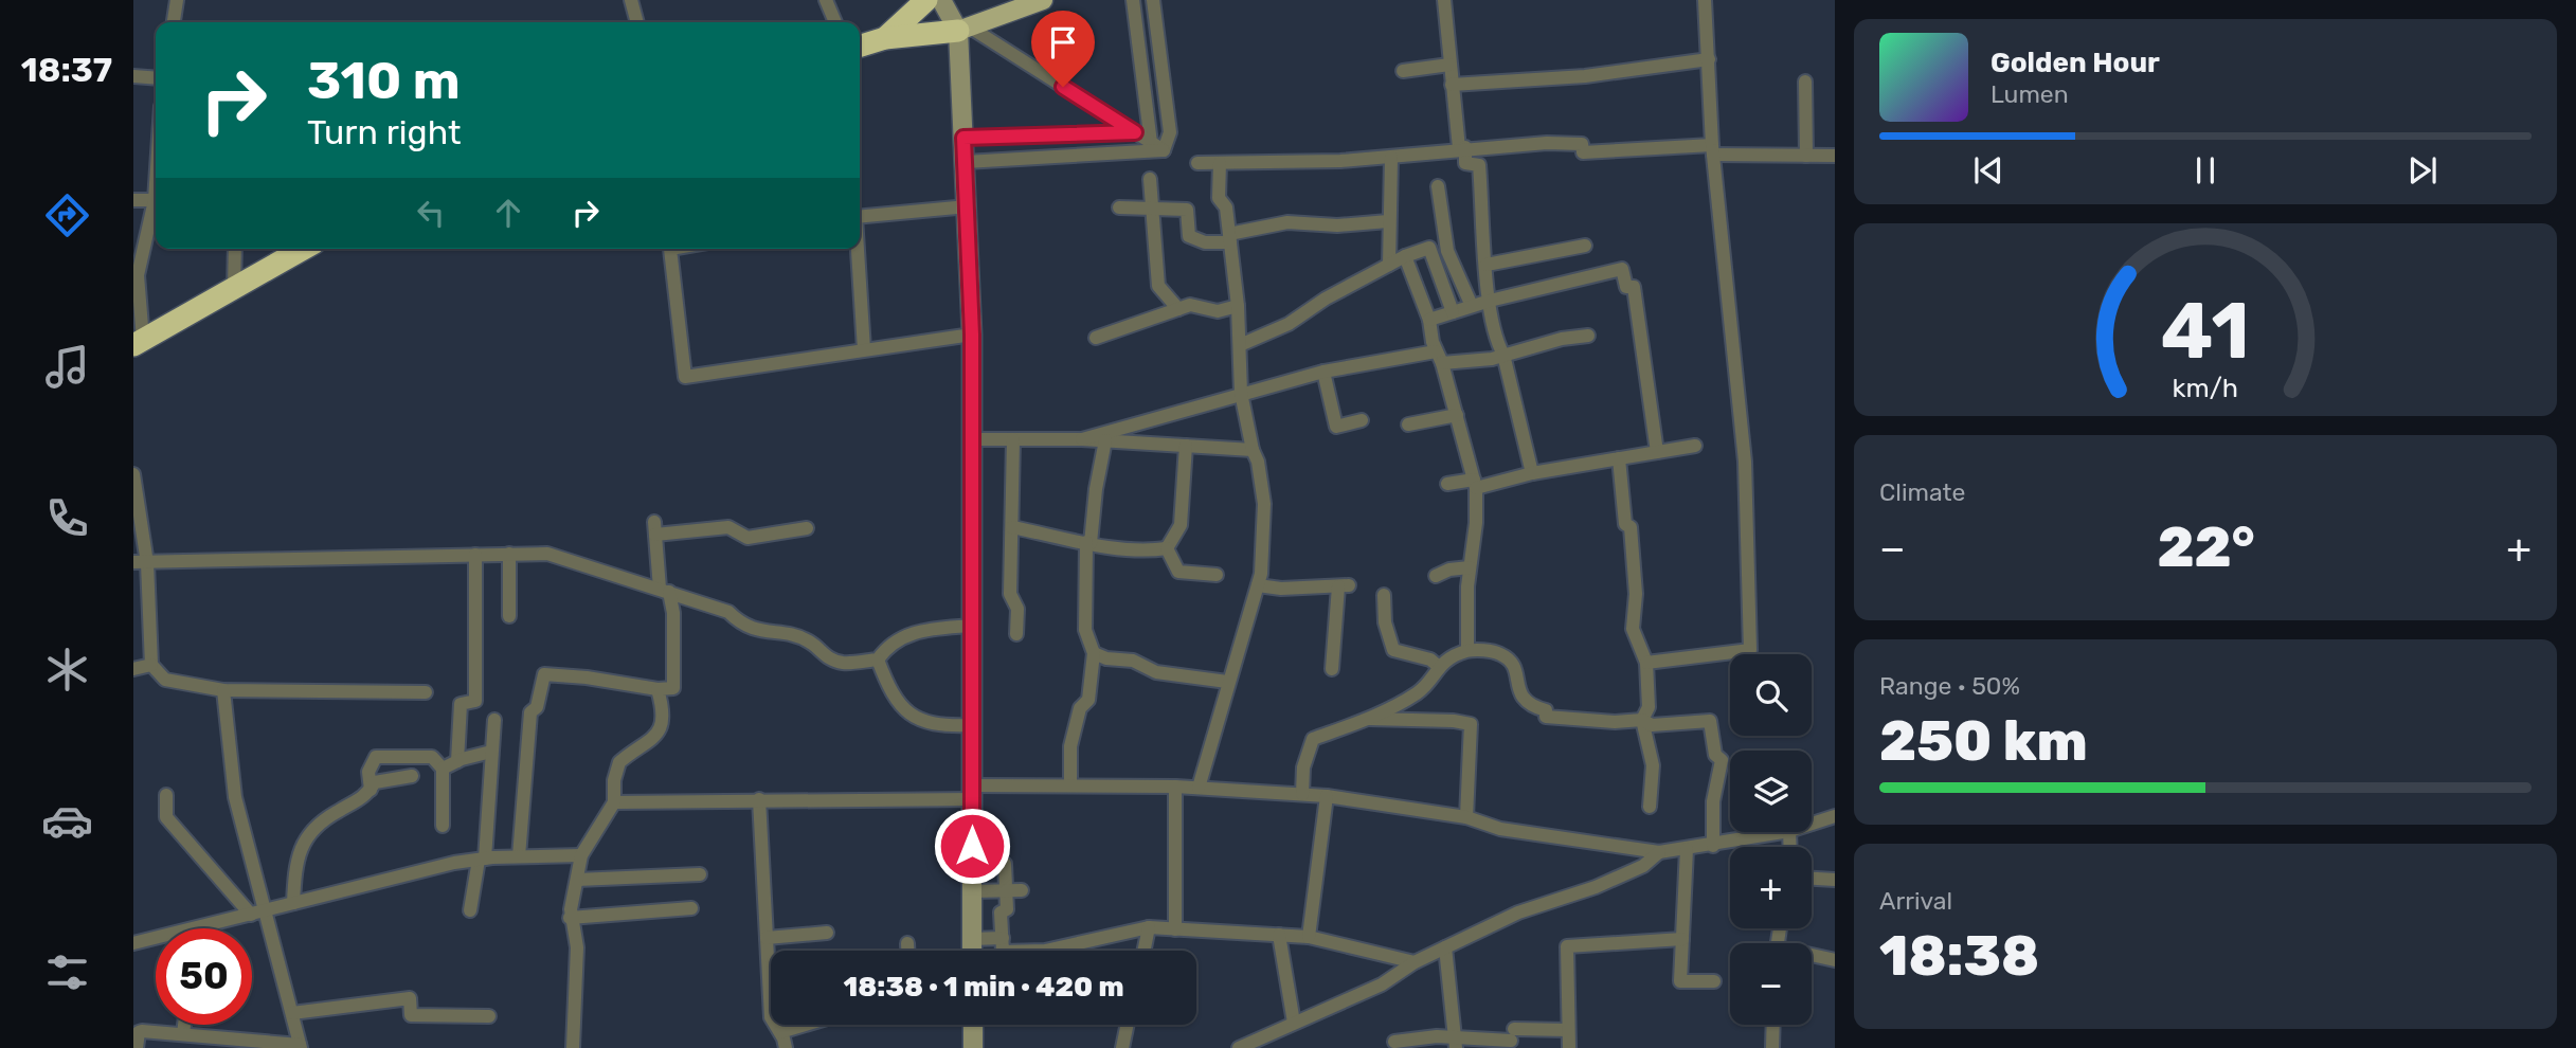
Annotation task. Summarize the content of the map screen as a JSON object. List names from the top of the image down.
{
  "page": {
    "tabs": "18:37",
    "turn": ["310 m", "Turn right"],
    "song": ["Golden Hour", "Lumen"],
    "tile": [
      "Climate",
      ["Range · 50%", "250 km"],
      ["Arrival", "18:38"]
    ],
    "heat": ["−", "22°", "+"],
    "map_buttons": ["+", "−"],
    "limit": "50",
    "trip": "18:38 · 1 min · 420 m",
    "gauge": ["41", "km/h"]
  }
}
